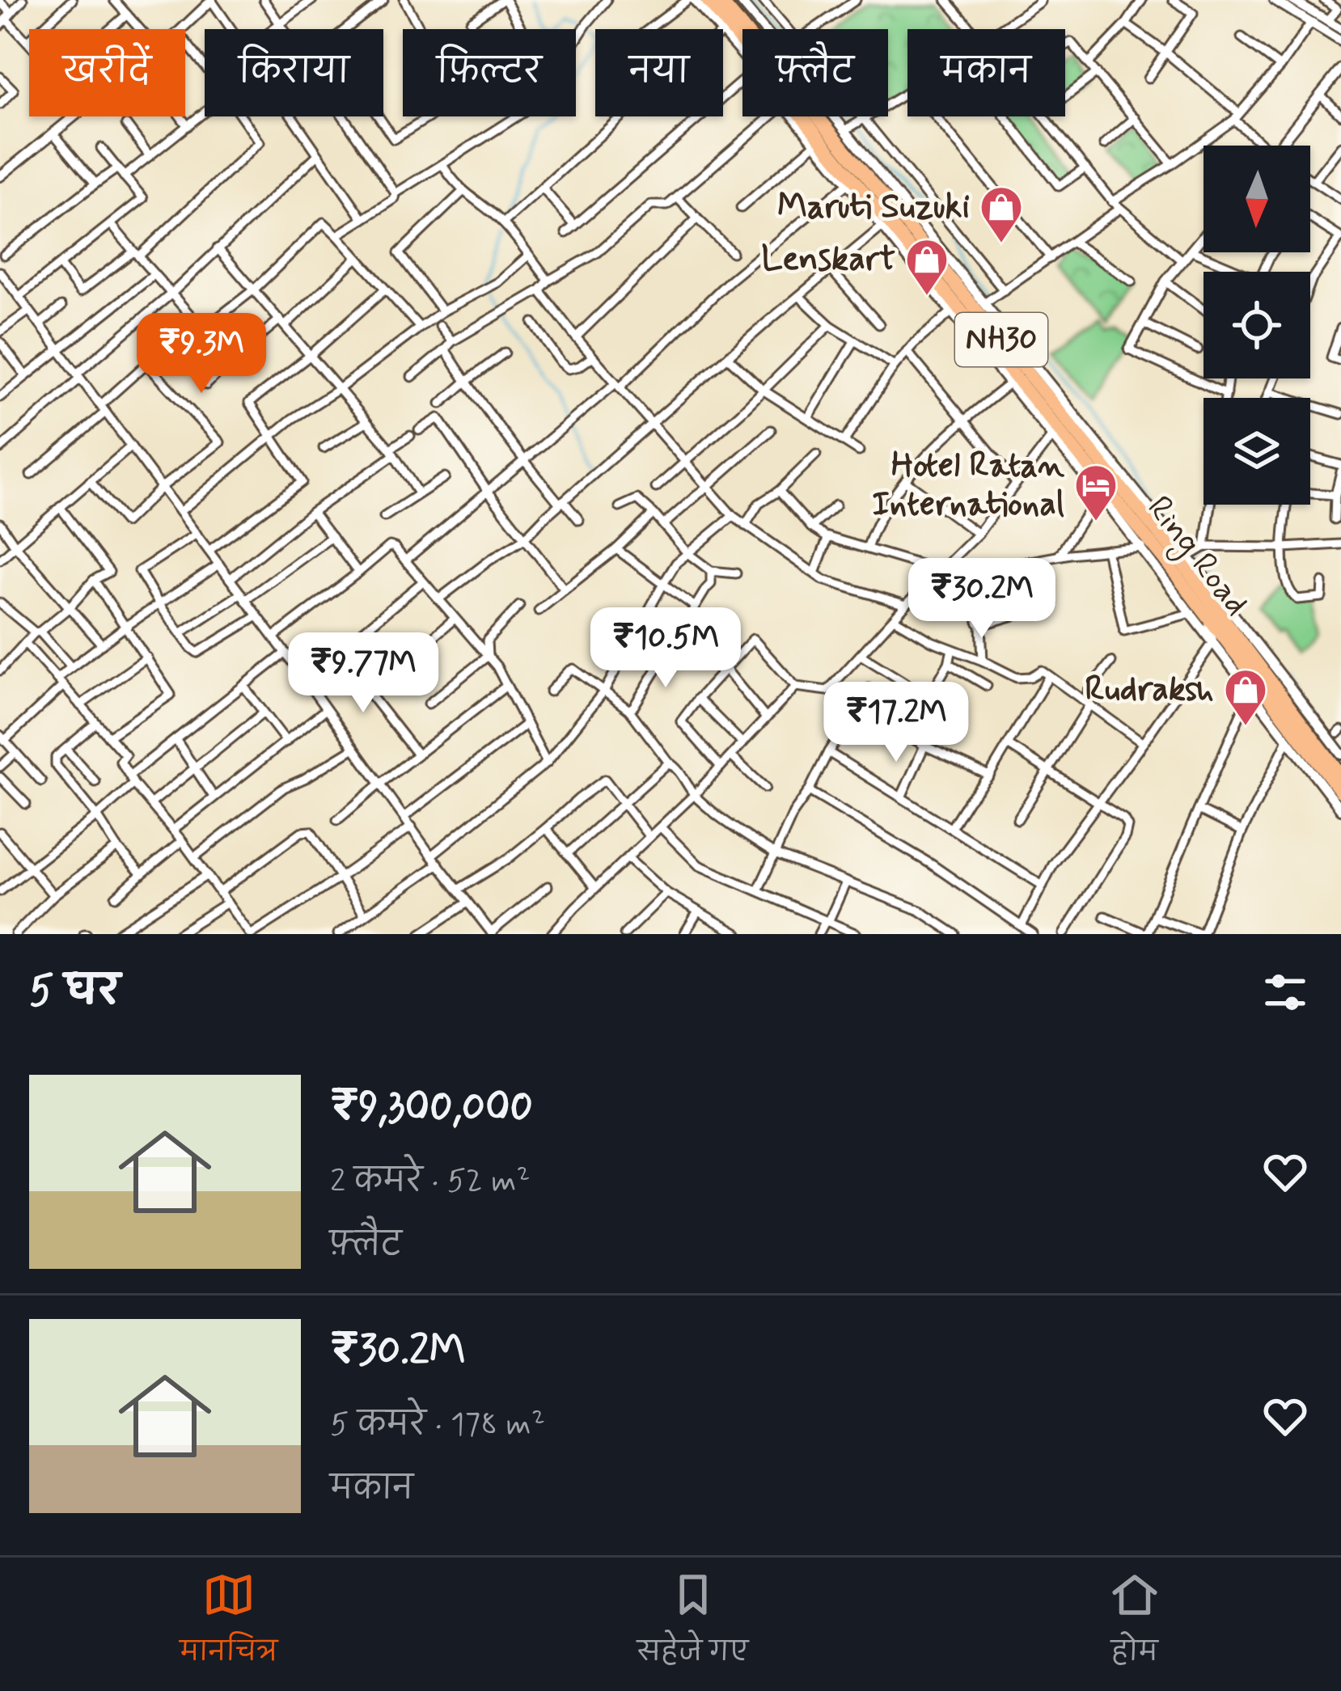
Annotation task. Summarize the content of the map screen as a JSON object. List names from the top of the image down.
{
  "streets": {
    "highway": ["NH30", "Ring Road"]
  },
  "places": {
    "shop": ["Maruti Suzuki", "Lenskart", "Rudraksh"],
    "hotel": ["Hotel Ratan International"]
  },
  "north": "bottom",
  "page": {
    "chip": [
      "खरीदें",
      "किराया",
      "फ़िल्टर",
      "नया",
      "फ़्लैट",
      "मकान"
    ],
    "price": [
      "₹9.3M",
      "₹30.2M",
      "₹10.5M",
      "₹9.77M",
      "₹17.2M"
    ],
    "heading": "5 घर",
    "list": [
      {
        "name": "₹9,300,000",
        "note": "2 कमरे · 52 m² · फ़्लैट"
      },
      {
        "name": "₹30.2M",
        "note": "5 कमरे · 178 m² · मकान"
      }
    ],
    "tabs": ["मानचित्र", "सहेजे गए", "होम"]
  }
}
